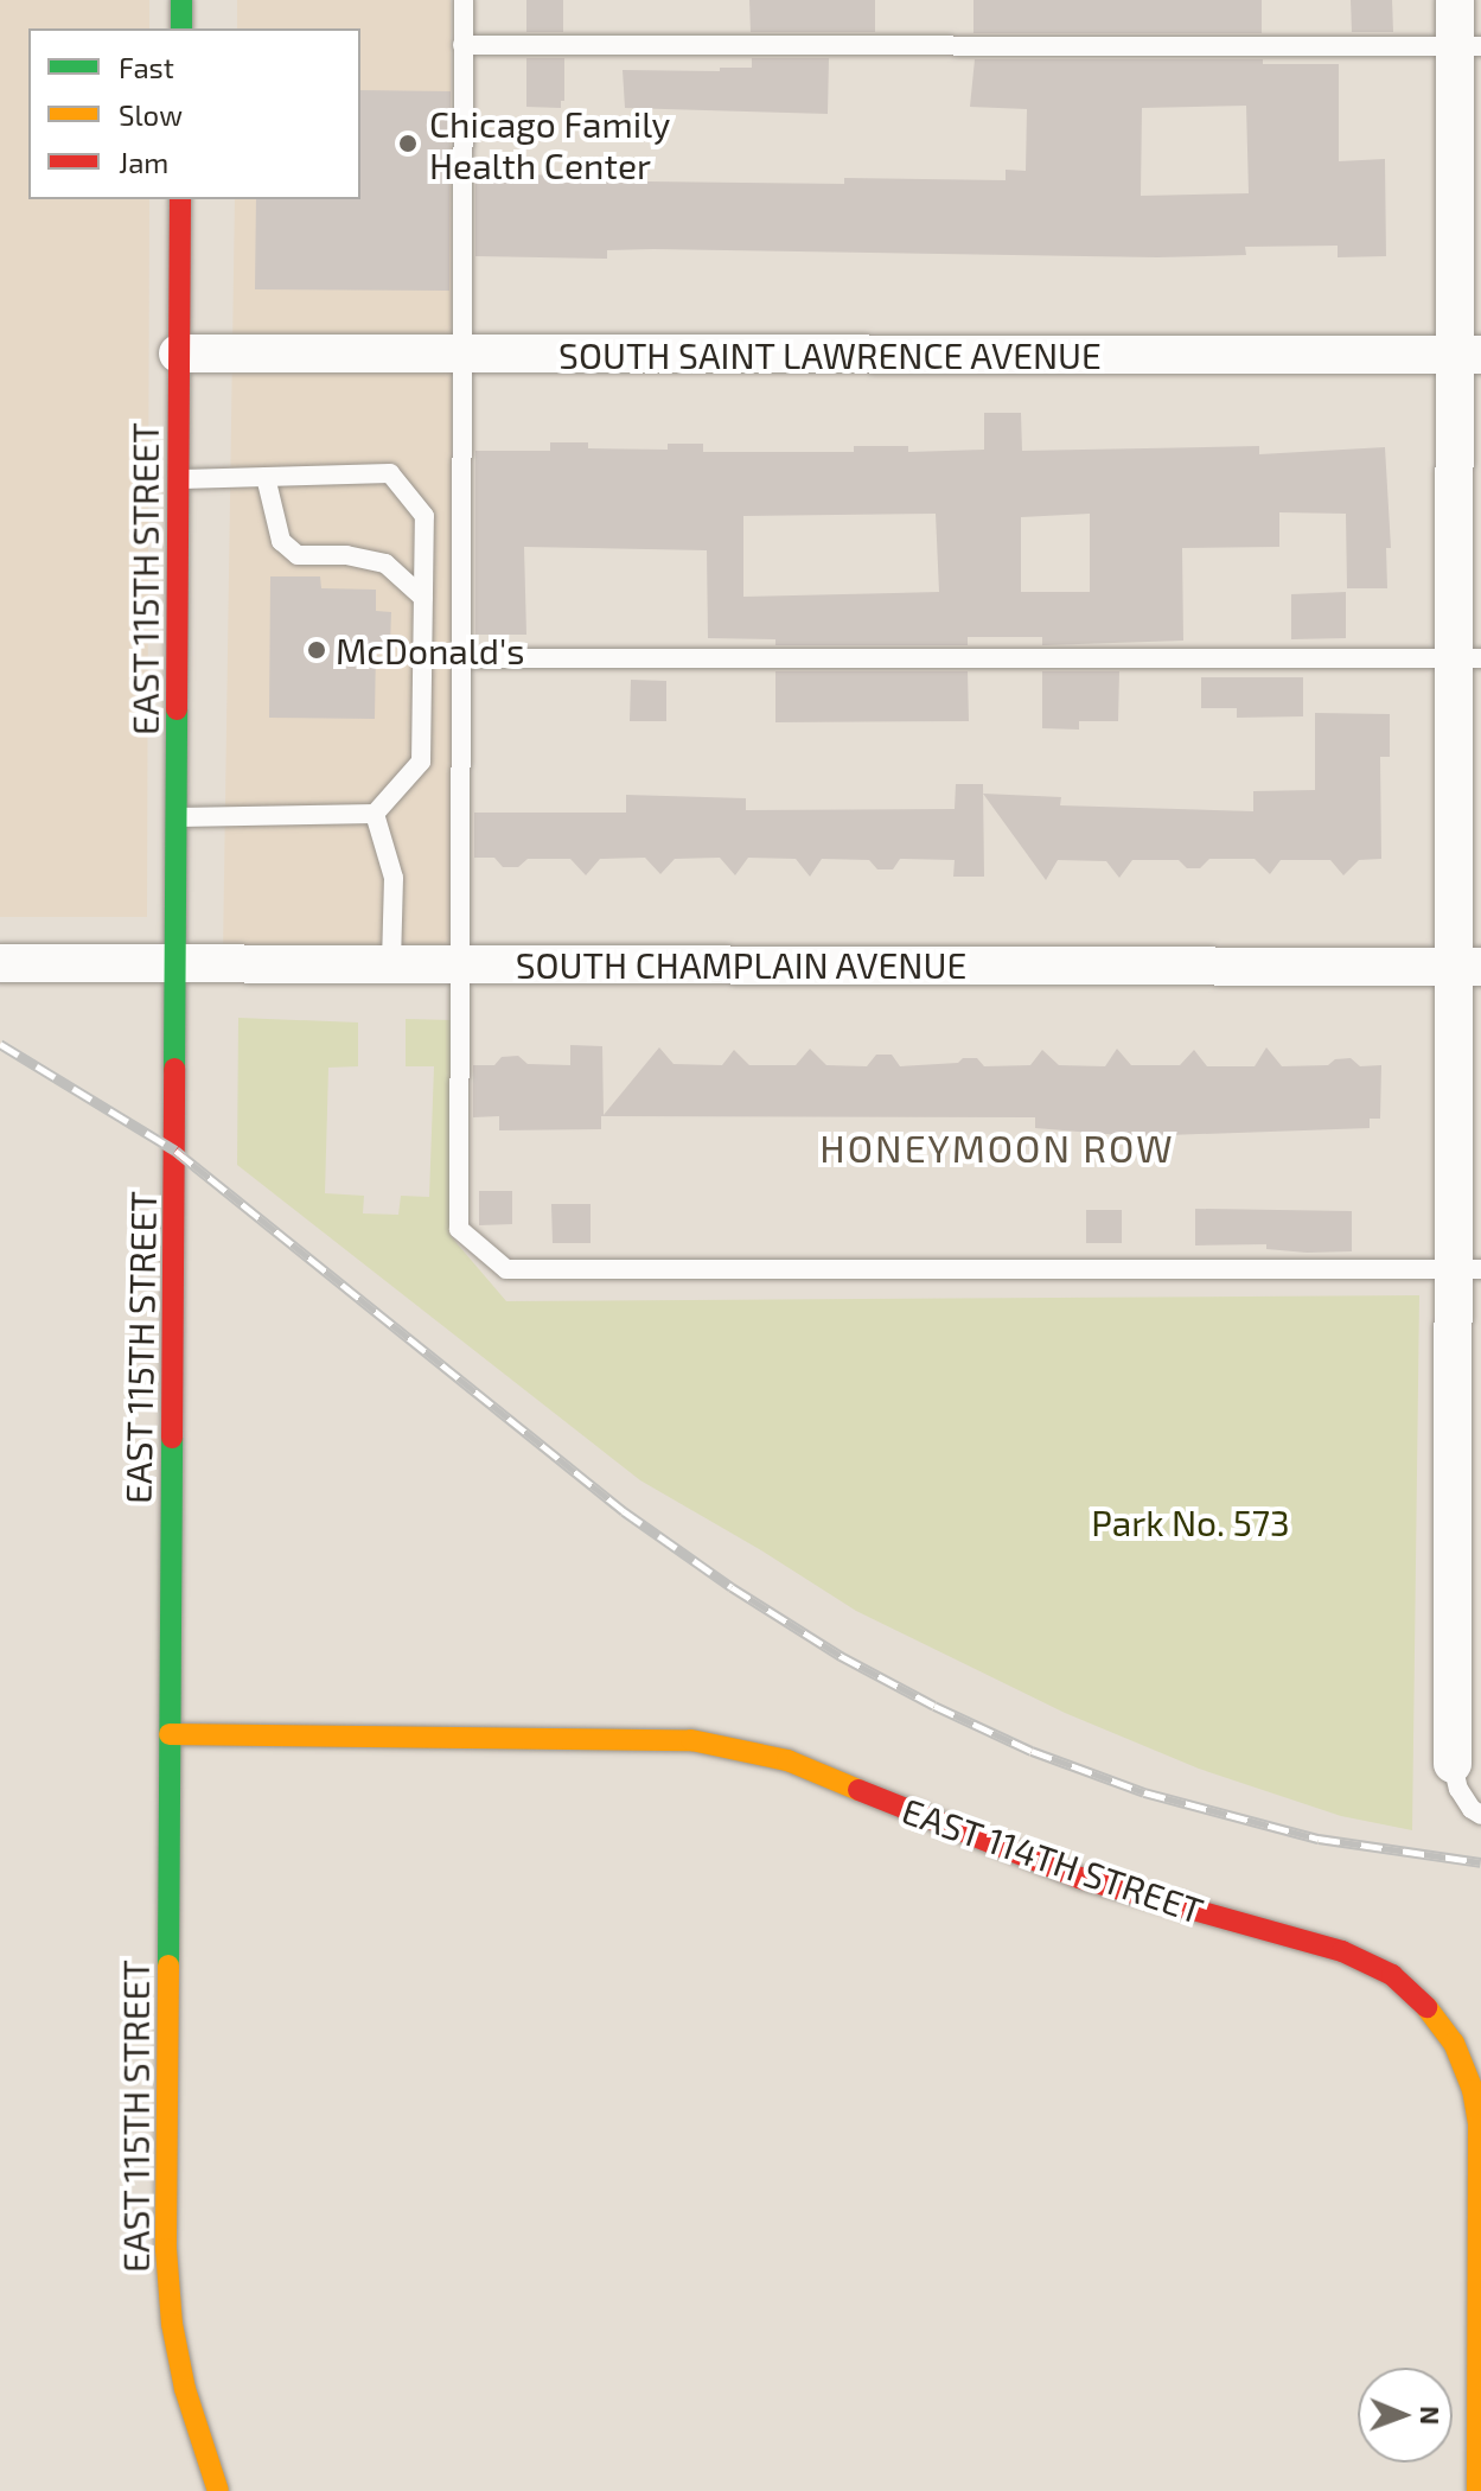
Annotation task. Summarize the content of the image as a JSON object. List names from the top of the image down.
{
  "streets": {
    "street": [
      "SOUTH SAINT LAWRENCE AVENUE",
      "EAST 115TH STREET",
      "SOUTH CHAMPLAIN AVENUE",
      "EAST 114TH STREET"
    ]
  },
  "crossings": [
    ["SOUTH SAINT LAWRENCE AVENUE", "EAST 115TH STREET"],
    ["EAST 115TH STREET", "SOUTH CHAMPLAIN AVENUE"],
    ["EAST 115TH STREET", "EAST 114TH STREET"]
  ],
  "districts": ["HONEYMOON ROW"],
  "parks": ["Park No. 573"],
  "places": ["Chicago Family Health Center", "McDonald's"],
  "legend": ["Fast", "Slow", "Jam"],
  "north": "right"
}
